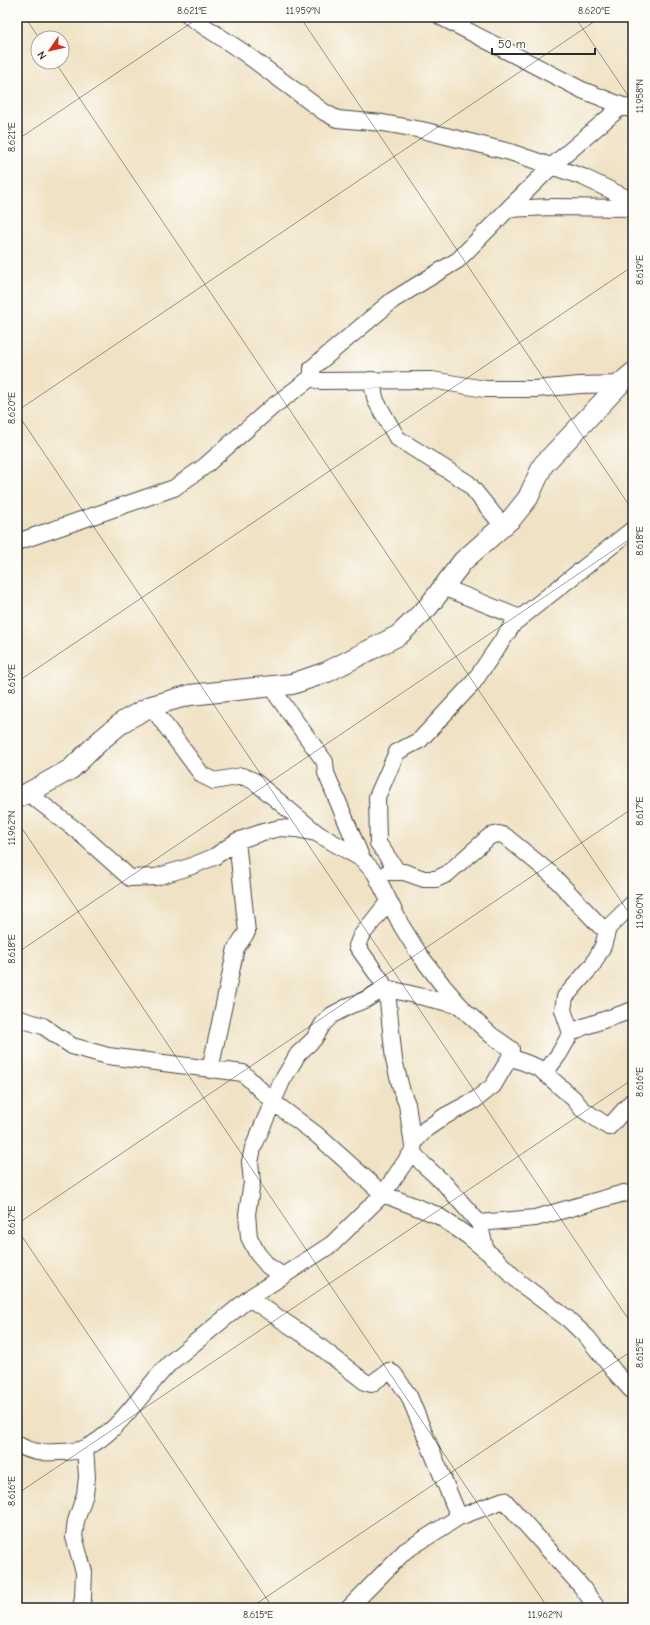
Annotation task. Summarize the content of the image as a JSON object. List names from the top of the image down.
{
  "scale_bar": "50 m",
  "north": "bottom left",
  "coordinates": [
    "8.621°E",
    "11.959°N",
    "8.620°E",
    "11.958°N",
    "8.619°E",
    "8.618°E",
    "8.617°E",
    "11.962°N",
    "11.960°N",
    "8.616°E",
    "8.615°E"
  ]
}
